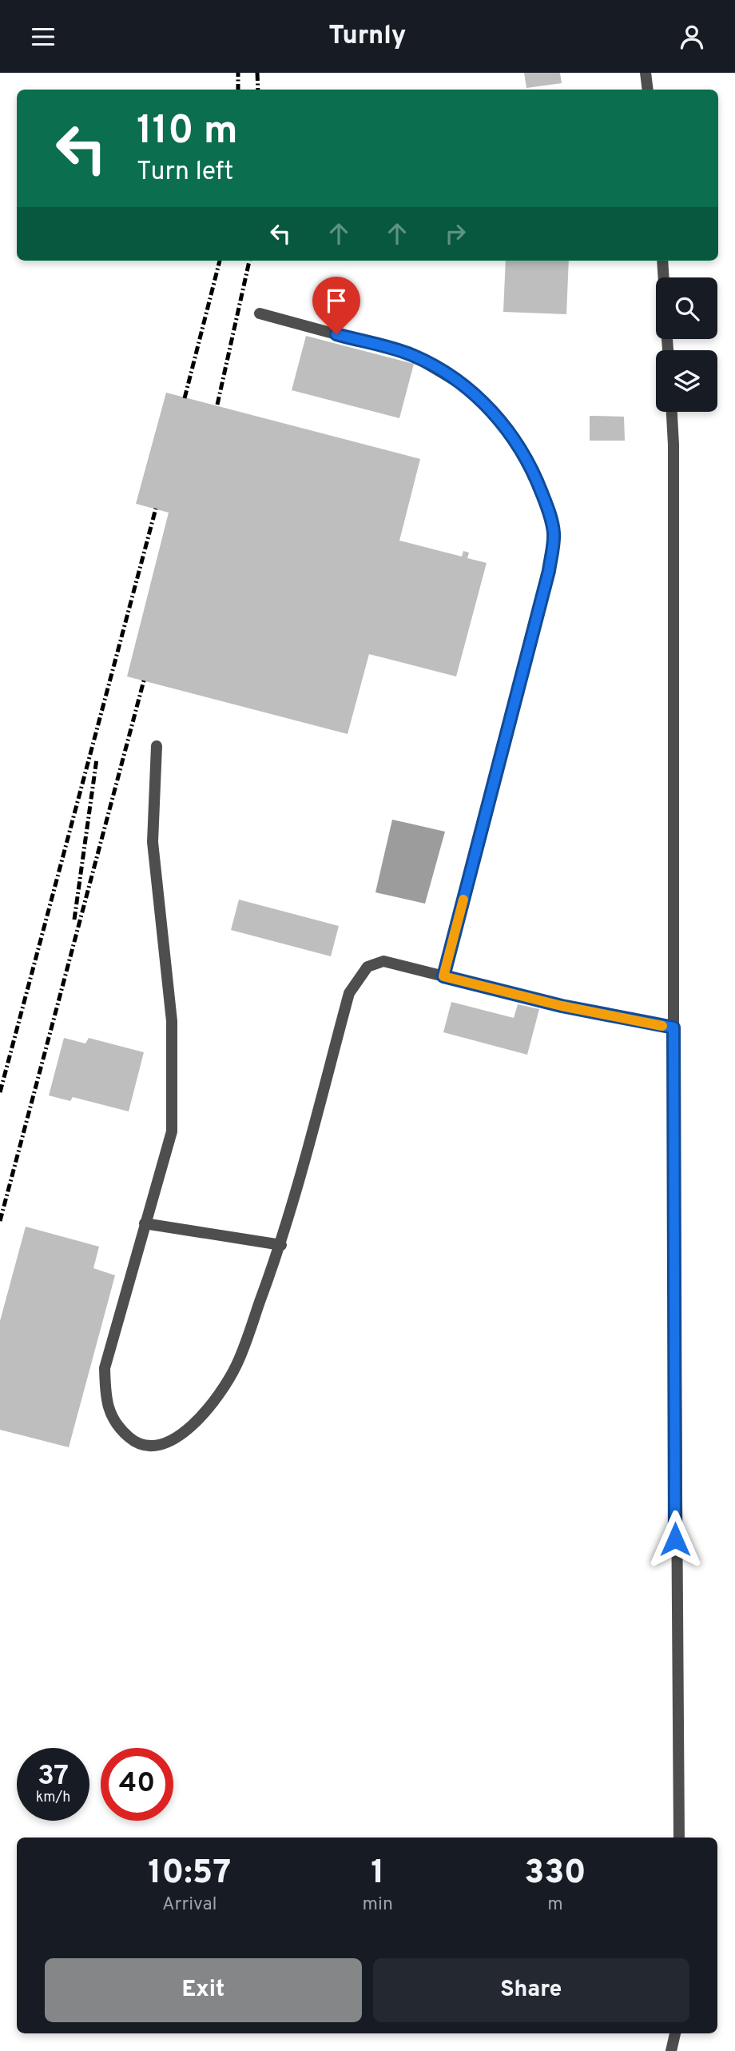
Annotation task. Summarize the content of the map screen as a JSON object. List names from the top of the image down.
{
  "page": {
    "header": "Turnly",
    "turn": ["110 m", "Turn left"],
    "speed": "37 km/h",
    "limit": "40",
    "eta": [
      "10:57",
      "Arrival",
      "1",
      "min",
      "330",
      "m"
    ],
    "buttons": ["Exit", "Share"]
  }
}
